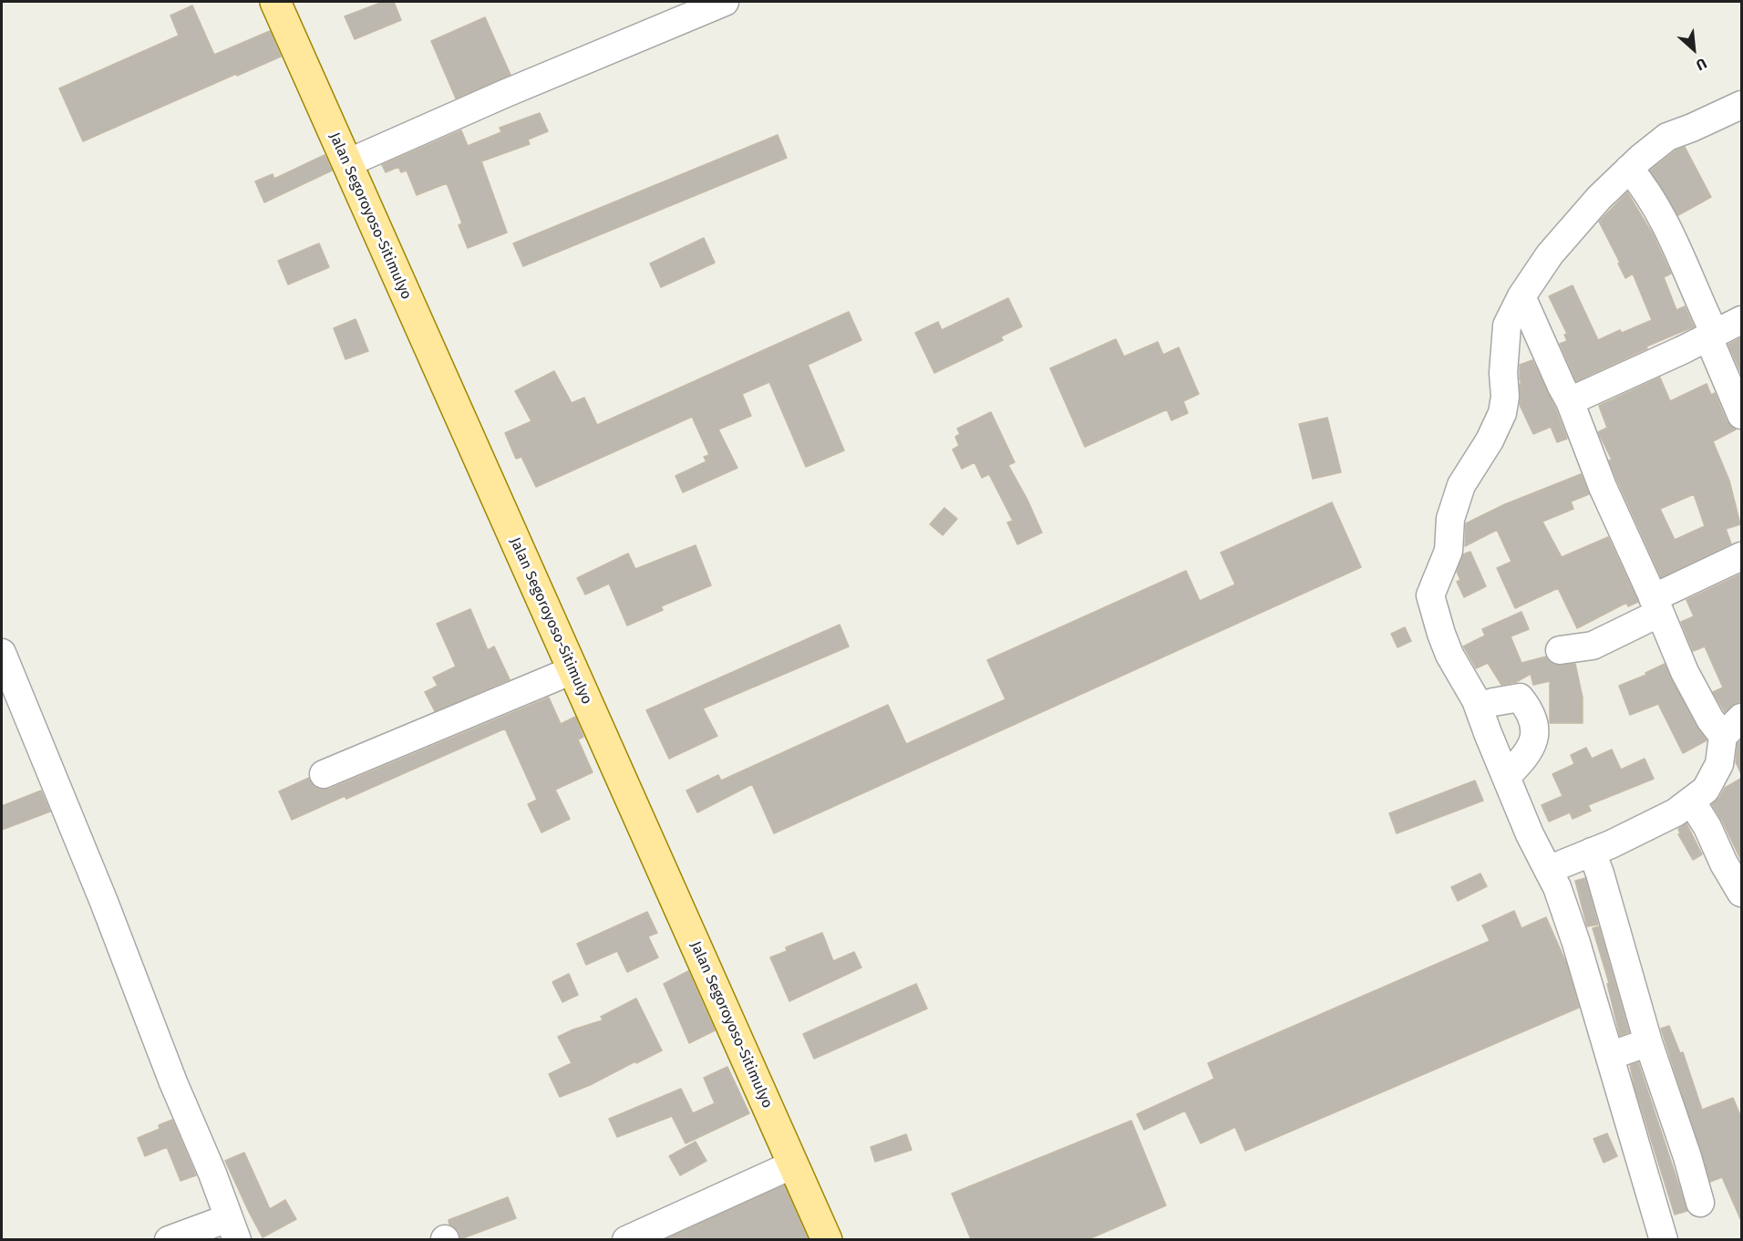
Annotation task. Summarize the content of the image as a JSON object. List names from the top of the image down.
{
  "streets": {
    "main road": ["Jalan Segoroyoso-Sitimulyo"]
  },
  "north": "bottom right"
}
